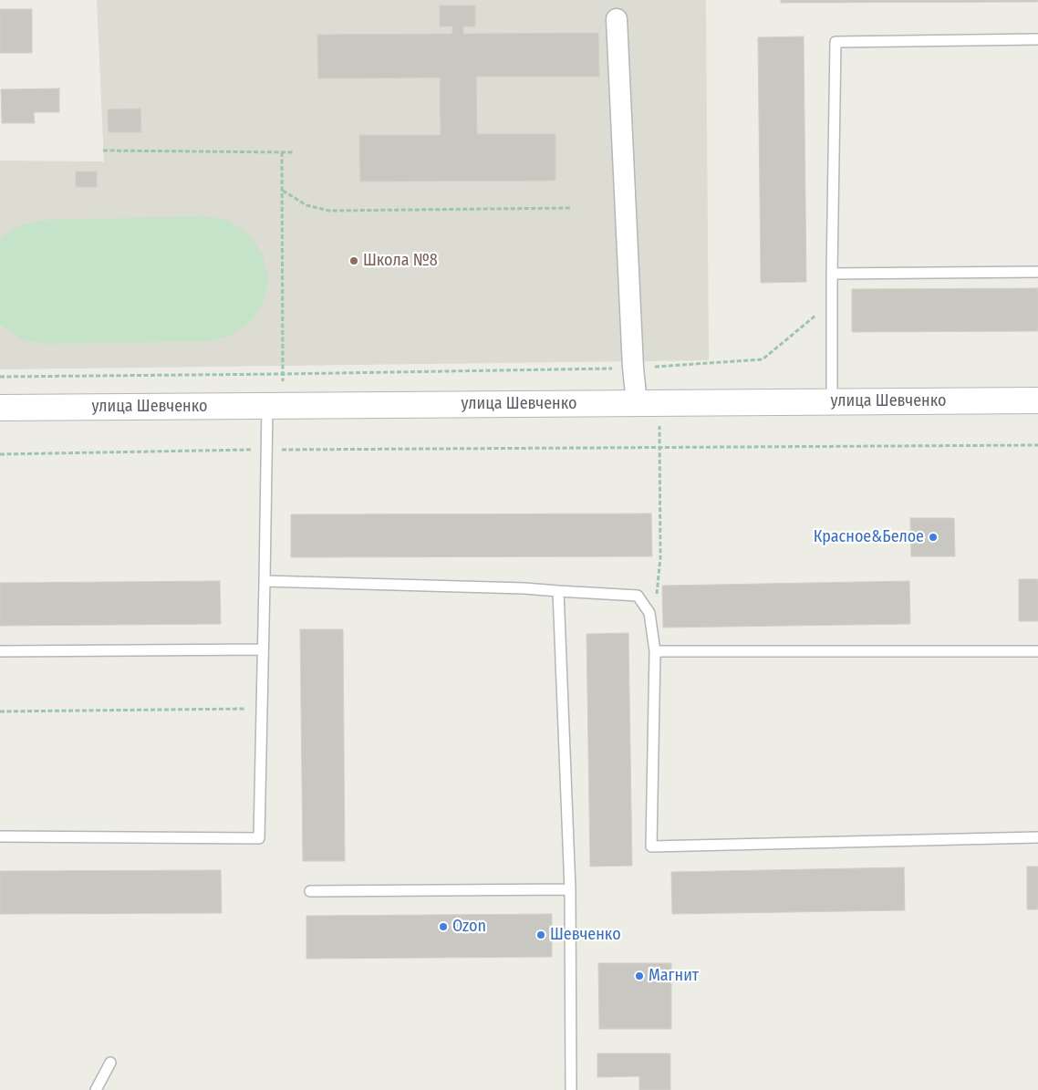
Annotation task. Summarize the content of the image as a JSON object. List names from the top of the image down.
{
  "streets": {
    "street": ["улица Шевченко"]
  },
  "places": [
    "Школа №8",
    "Красное&Белое",
    "Ozon",
    "Шевченко",
    "Магнит"
  ]
}
